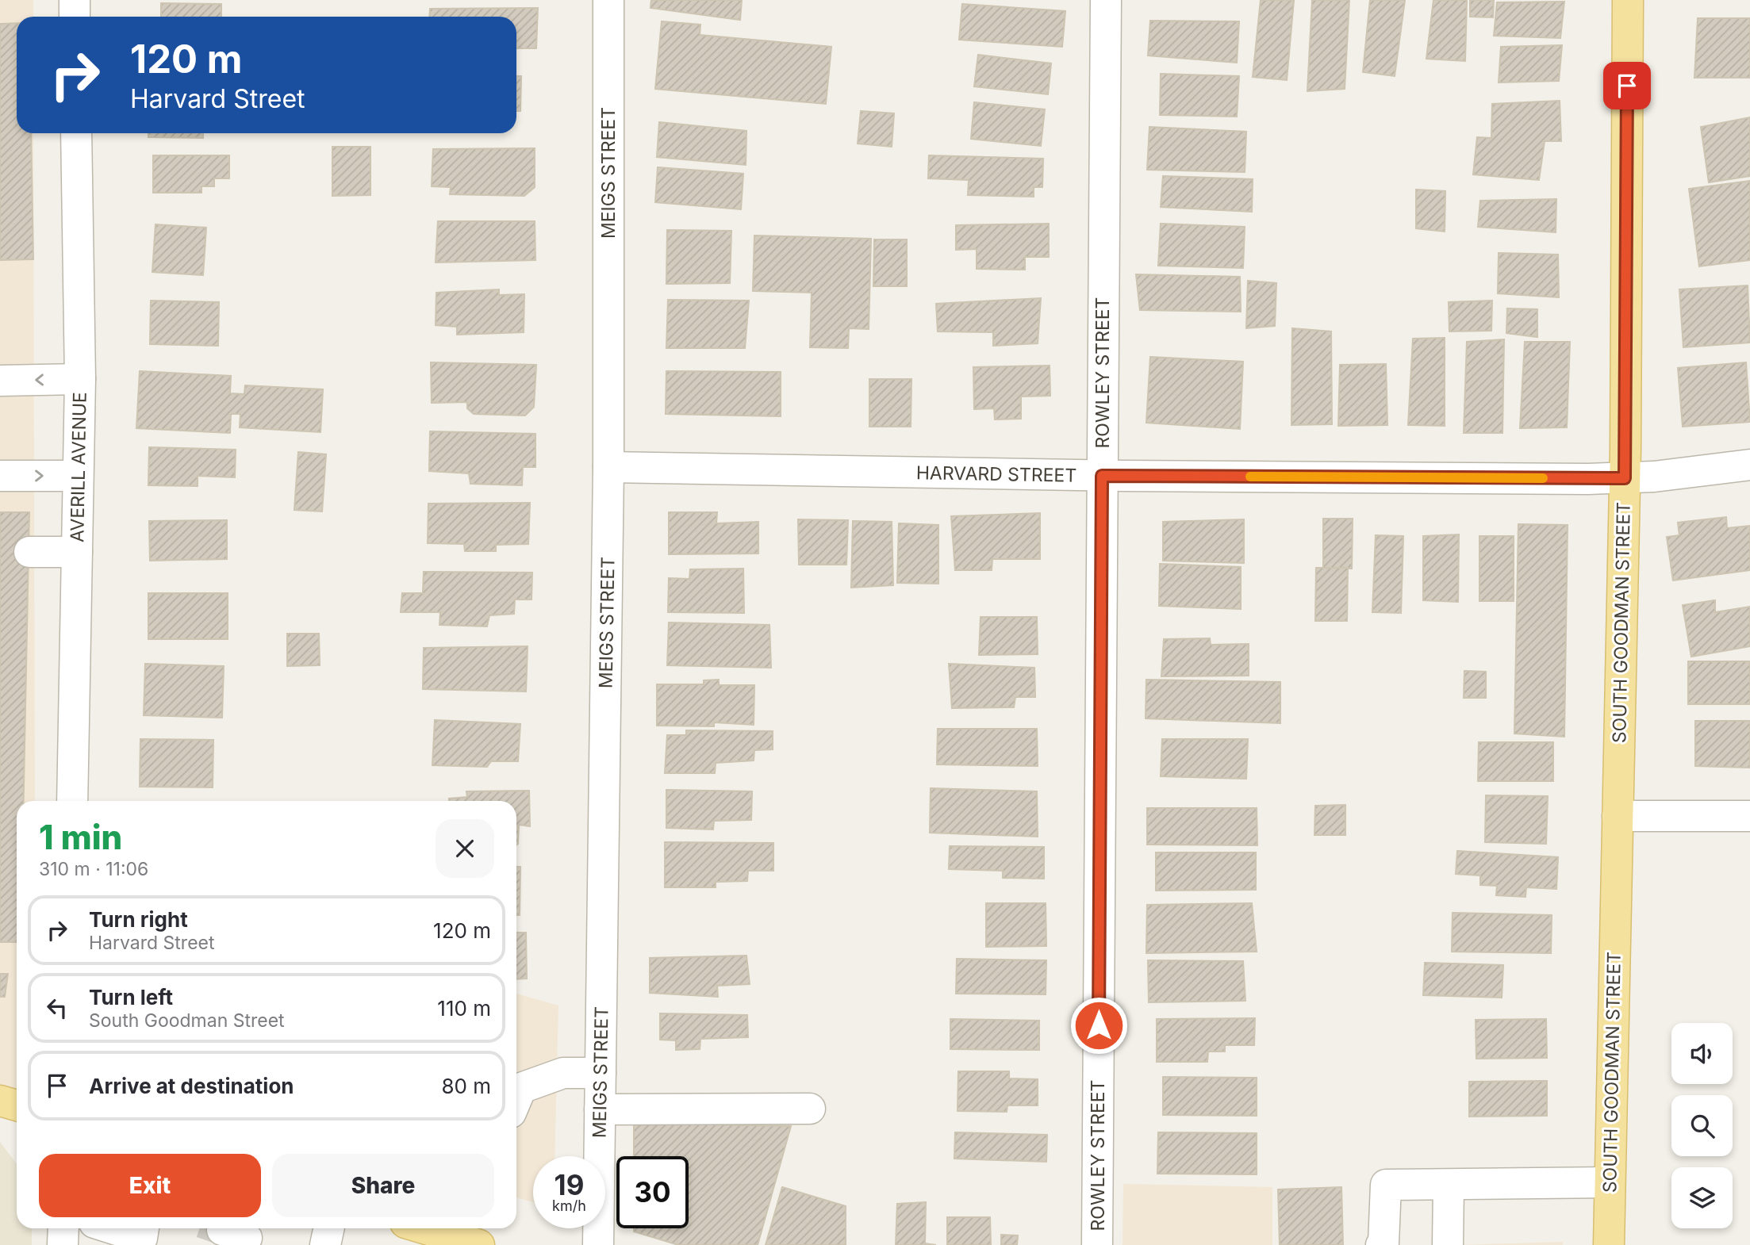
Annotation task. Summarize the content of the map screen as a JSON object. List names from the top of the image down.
{
  "streets": {
    "main road": ["SOUTH GOODMAN STREET"],
    "street": [
      "MEIGS STREET",
      "ROWLEY STREET",
      "AVERILL AVENUE",
      "HARVARD STREET"
    ]
  },
  "crossings": [
    ["MEIGS STREET", "HARVARD STREET"],
    ["ROWLEY STREET", "HARVARD STREET"],
    ["HARVARD STREET", "SOUTH GOODMAN STREET"]
  ],
  "page": {
    "turn": ["120 m", "Harvard Street"],
    "heading": ["1 min", "310 m · 11:06"],
    "list": [
      {
        "name": "Turn right",
        "note": "Harvard Street",
        "value": "120 m"
      },
      {
        "name": "Turn left",
        "note": "South Goodman Street",
        "value": "110 m"
      },
      {
        "name": "Arrive at destination",
        "value": "80 m"
      }
    ],
    "buttons": ["Exit", "Share"],
    "speed": "19 km/h",
    "limit": "30"
  }
}
